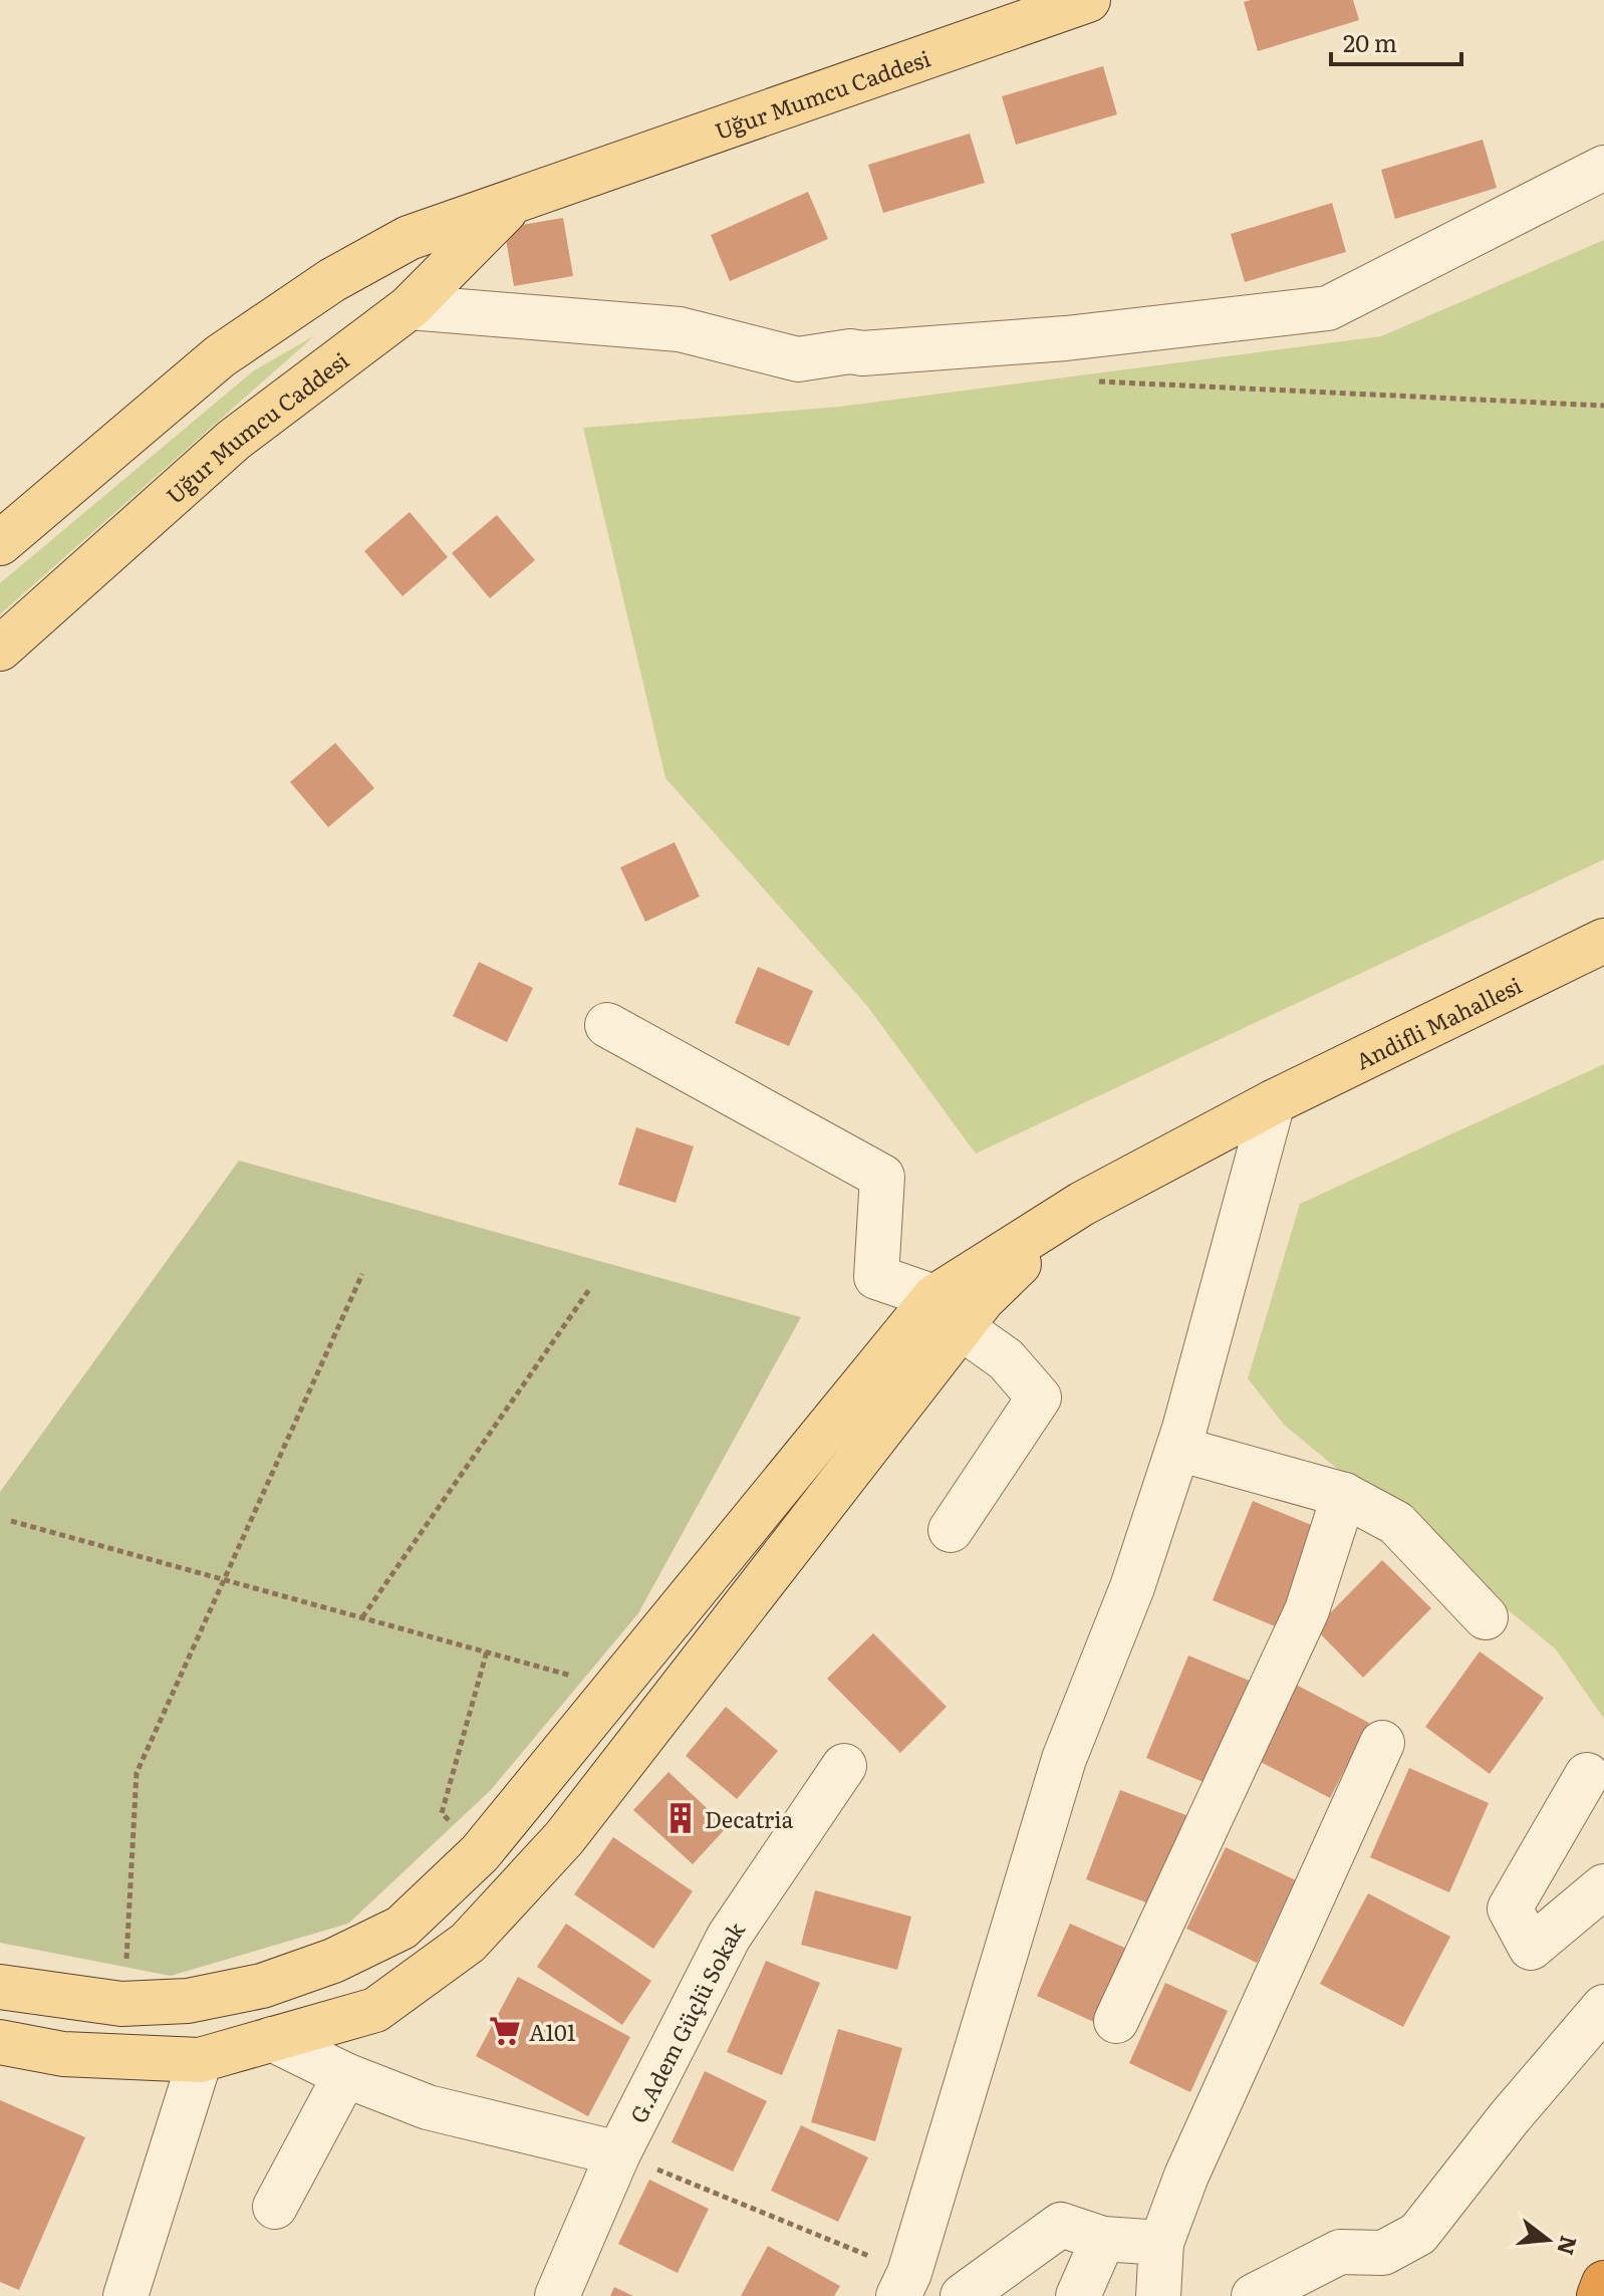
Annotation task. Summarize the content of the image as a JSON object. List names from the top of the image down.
{
  "streets": {
    "main road": ["Uğur Mumcu Caddesi", "Andifli Mahallesi"],
    "street": ["G.Adem Güçlü Sokak"]
  },
  "places": {
    "building": ["Decatria"],
    "supermarket": ["A101"]
  },
  "scale_bar": "20 m",
  "north": "right"
}
